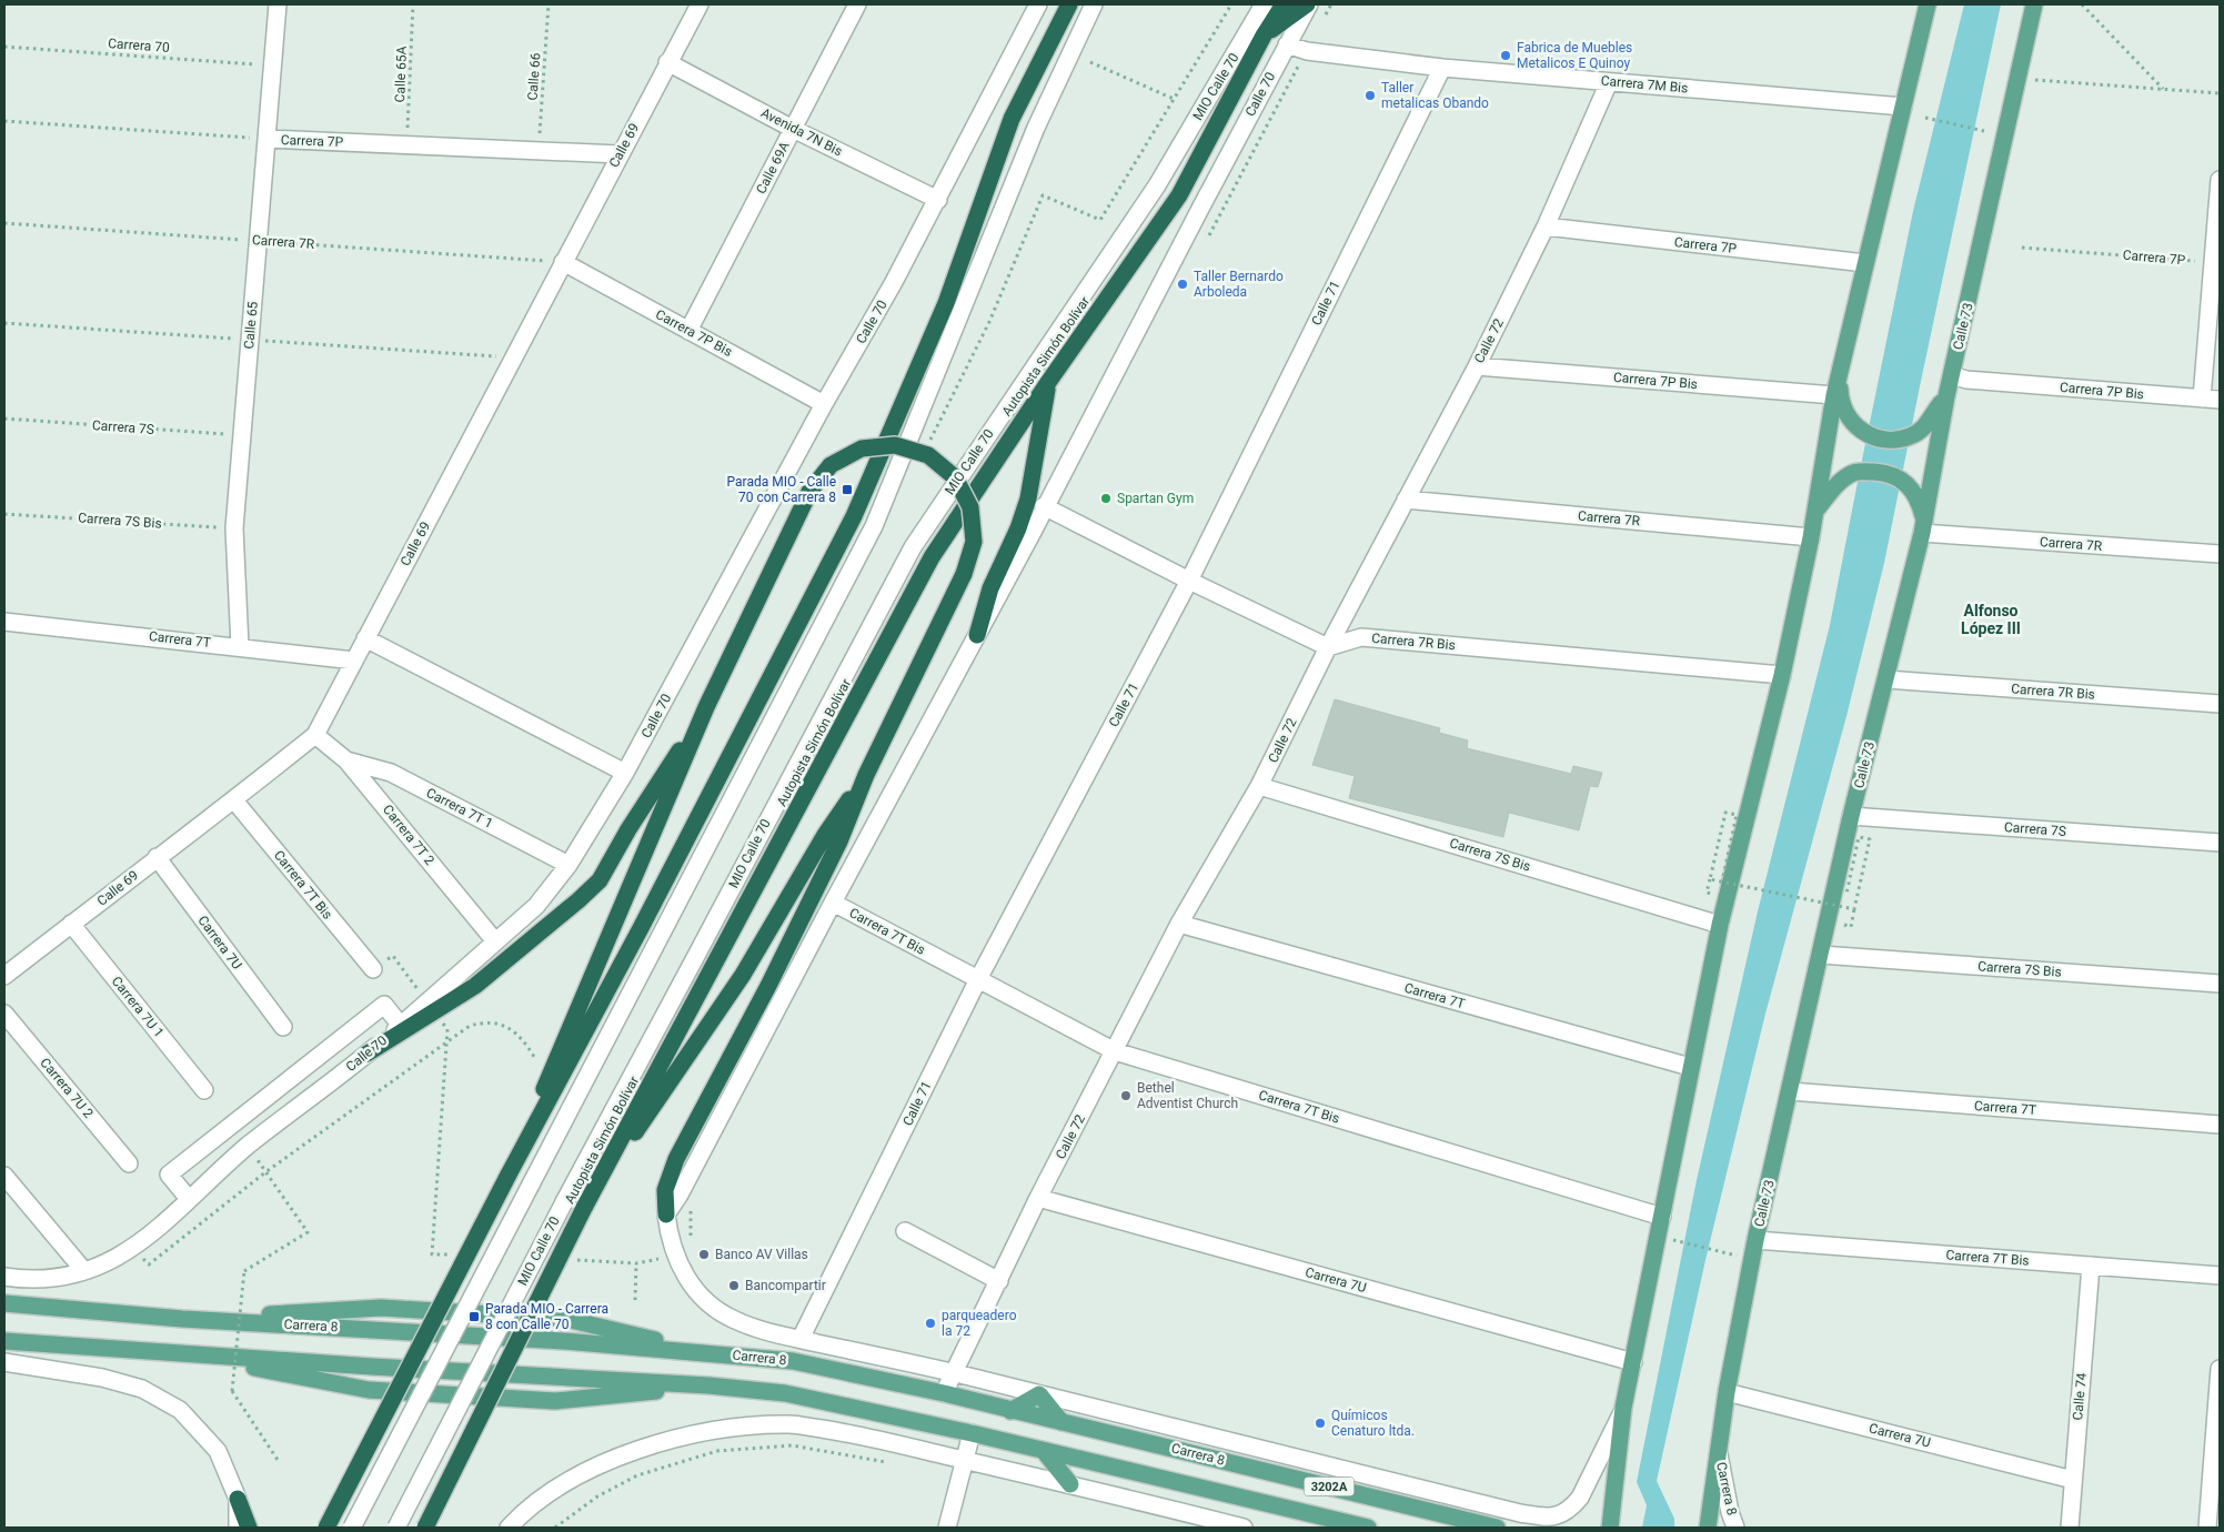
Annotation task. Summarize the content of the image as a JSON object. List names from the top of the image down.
{
  "streets": {
    "highway": ["Autopista Simón Bolívar"],
    "main road": ["Calle 73", "Carrera 8", "3202A"],
    "street": [
      "Carrera 7M Bis",
      "MIO Calle 70",
      "Calle 70",
      "Avenida 7N Bis",
      "Carrera 7P",
      "Calle 69",
      "Calle 69A",
      "Carrera 7R",
      "Calle 71",
      "Calle 65",
      "Carrera 7P Bis",
      "Calle 72",
      "Carrera 7S",
      "Carrera 7S Bis",
      "Carrera 7T",
      "Carrera 7R Bis",
      "Carrera 7T 1",
      "Carrera 7T 2",
      "Carrera 7T Bis",
      "Carrera 7U",
      "Carrera 7U 1",
      "Carrera 7U 2",
      "Calle 74"
    ],
    "path": ["Carrera 70", "Calle 65A", "Calle 66"]
  },
  "crossings": [
    ["Carrera 70", "Calle 65"],
    ["Calle 65A", "Carrera 7P"],
    ["Calle 66", "Carrera 7P"],
    ["Carrera 7M Bis", "Calle 70"],
    ["Carrera 7M Bis", "Calle 71"],
    ["Carrera 7M Bis", "Calle 72"],
    ["Calle 70", "Avenida 7N Bis"],
    ["Calle 70", "Carrera 7P Bis"],
    ["Calle 70", "Carrera 7T 1"],
    ["Calle 70", "Carrera 7T 2"],
    ["Calle 70", "Carrera 7T Bis"],
    ["Calle 70", "Carrera 8"],
    ["Avenida 7N Bis", "Calle 69"],
    ["Avenida 7N Bis", "Calle 69A"],
    ["Carrera 7P", "Calle 69"],
    ["Carrera 7P", "Calle 65"],
    ["Carrera 7P", "Calle 72"],
    ["Calle 69", "Carrera 7R"],
    ["Calle 69", "Carrera 7P Bis"],
    ["Calle 69", "Carrera 7T"],
    ["Calle 69", "Carrera 7T 2"],
    ["Calle 69", "Carrera 7T Bis"],
    ["Calle 69", "Carrera 7U"],
    ["Calle 69", "Carrera 7U 1"],
    ["Calle 69A", "Carrera 7P Bis"],
    ["Carrera 7R", "Calle 65"],
    ["Carrera 7R", "Calle 73"],
    ["Carrera 7R", "Carrera 7P Bis"],
    ["Carrera 7R", "Calle 72"],
    ["Calle 71", "Carrera 7T Bis"],
    ["Calle 71", "Carrera 8"],
    ["Calle 65", "Carrera 7S"],
    ["Calle 65", "Carrera 7S Bis"],
    ["Calle 65", "Carrera 7T"],
    ["Calle 73", "Carrera 7P Bis"],
    ["Calle 73", "Carrera 7S"],
    ["Calle 73", "Carrera 7S Bis"],
    ["Calle 73", "Carrera 7T"],
    ["Calle 73", "Carrera 7R Bis"],
    ["Calle 73", "Carrera 7T Bis"],
    ["Calle 73", "Carrera 7U"],
    ["Calle 73", "Carrera 8"],
    ["Carrera 7P Bis", "Calle 72"],
    ["Calle 72", "Carrera 7S Bis"],
    ["Calle 72", "Carrera 7T"],
    ["Calle 72", "Carrera 7R Bis"],
    ["Calle 72", "Carrera 7T Bis"],
    ["Calle 72", "Carrera 7U"],
    ["Calle 72", "Carrera 8"],
    ["Carrera 7T 1", "Carrera 7T 2"],
    ["Carrera 7T Bis", "Calle 74"],
    ["Carrera 7U", "Calle 74"]
  ],
  "districts": ["Alfonso López III"],
  "places": {
    "other": [
      "Fabrica de Muebles Metalicos E Quinoy",
      "Taller metalicas Obando",
      "Taller Bernardo Arboleda",
      "Spartan Gym",
      "Bethel Adventist Church",
      "Banco AV Villas",
      "Bancompartir",
      "parqueadero la 72",
      "Químicos Cenaturo ltda."
    ],
    "transit": ["Parada MIO - Calle 70 con Carrera 8", "Parada MIO - Carrera 8 con Calle 70"]
  }
}
